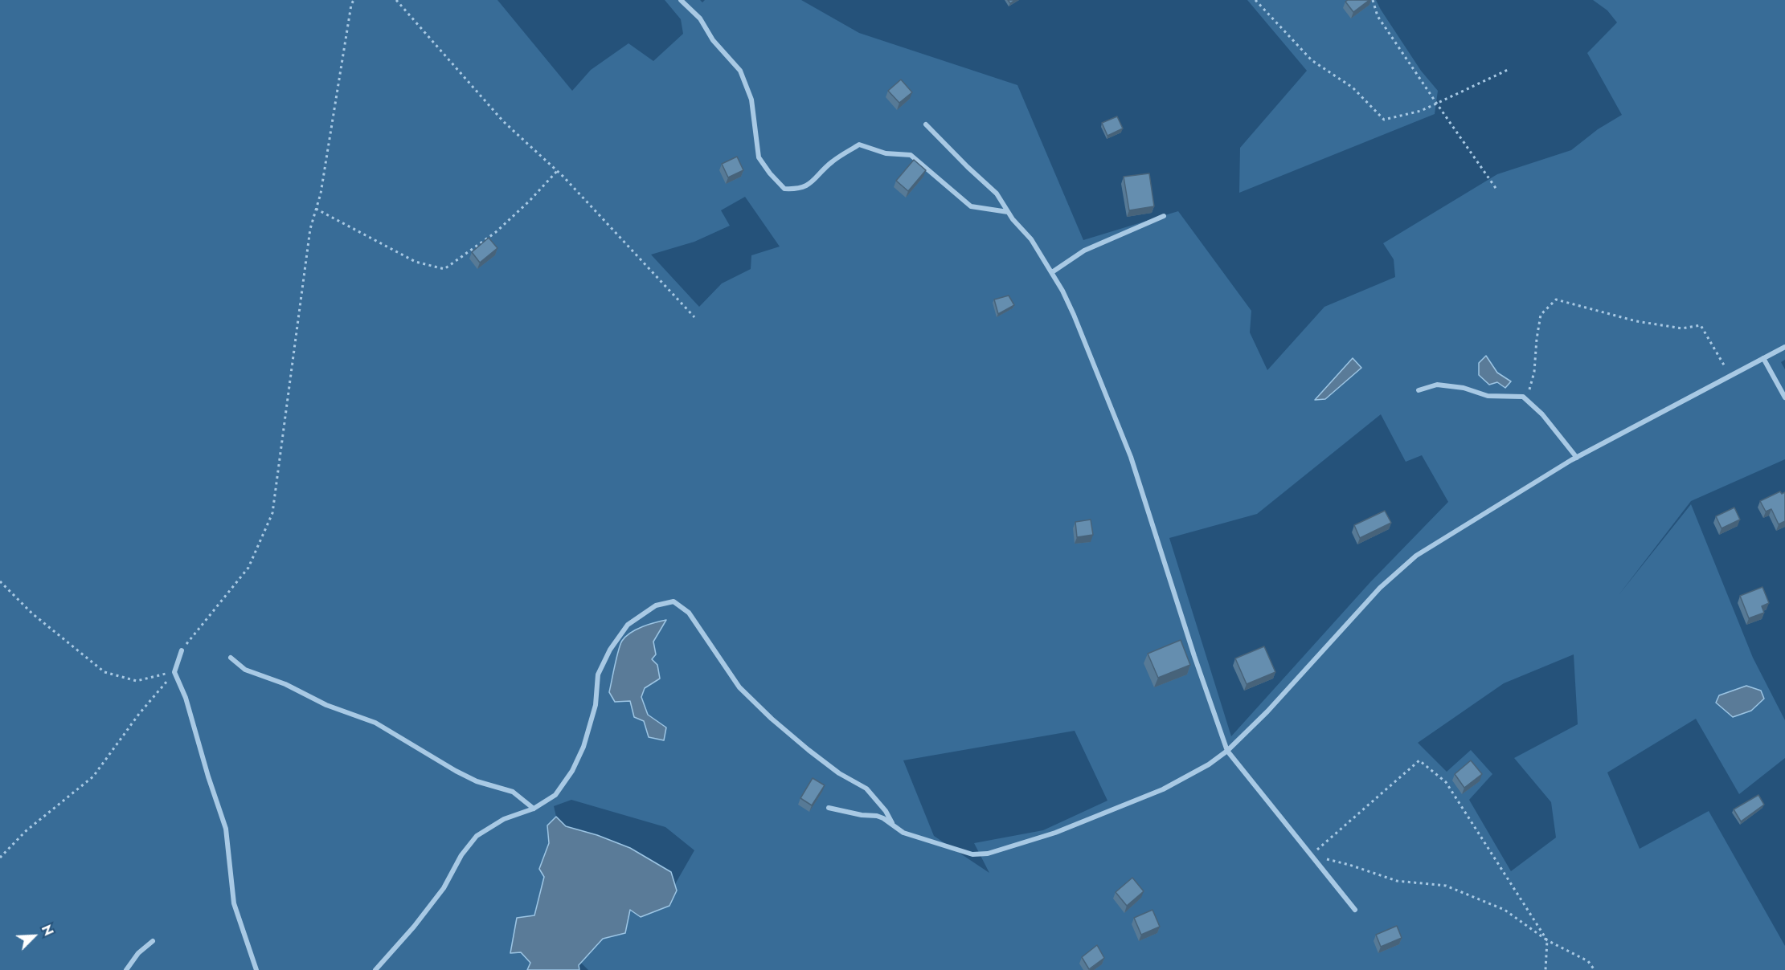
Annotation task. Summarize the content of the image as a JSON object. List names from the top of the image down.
{
  "north": "top right"
}
